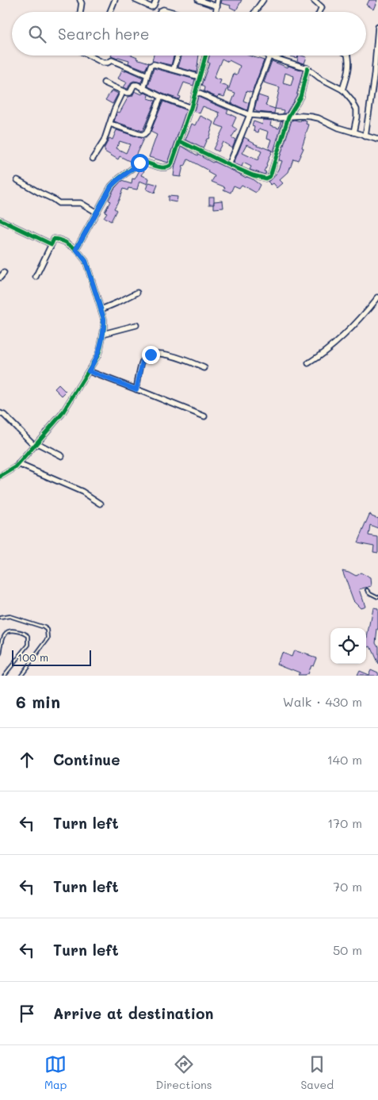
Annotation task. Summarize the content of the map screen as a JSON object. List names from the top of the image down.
{
  "scale_bar": "100 m",
  "page": {
    "search": "Search here",
    "scale": "100 m",
    "heading": ["6 min", "Walk · 430 m"],
    "list": [
      ["Continue", "140 m"],
      ["Turn left", "170 m"],
      ["Turn left", "70 m"],
      ["Turn left", "50 m"],
      "Arrive at destination"
    ],
    "nav": ["Map", "Directions", "Saved"]
  }
}
